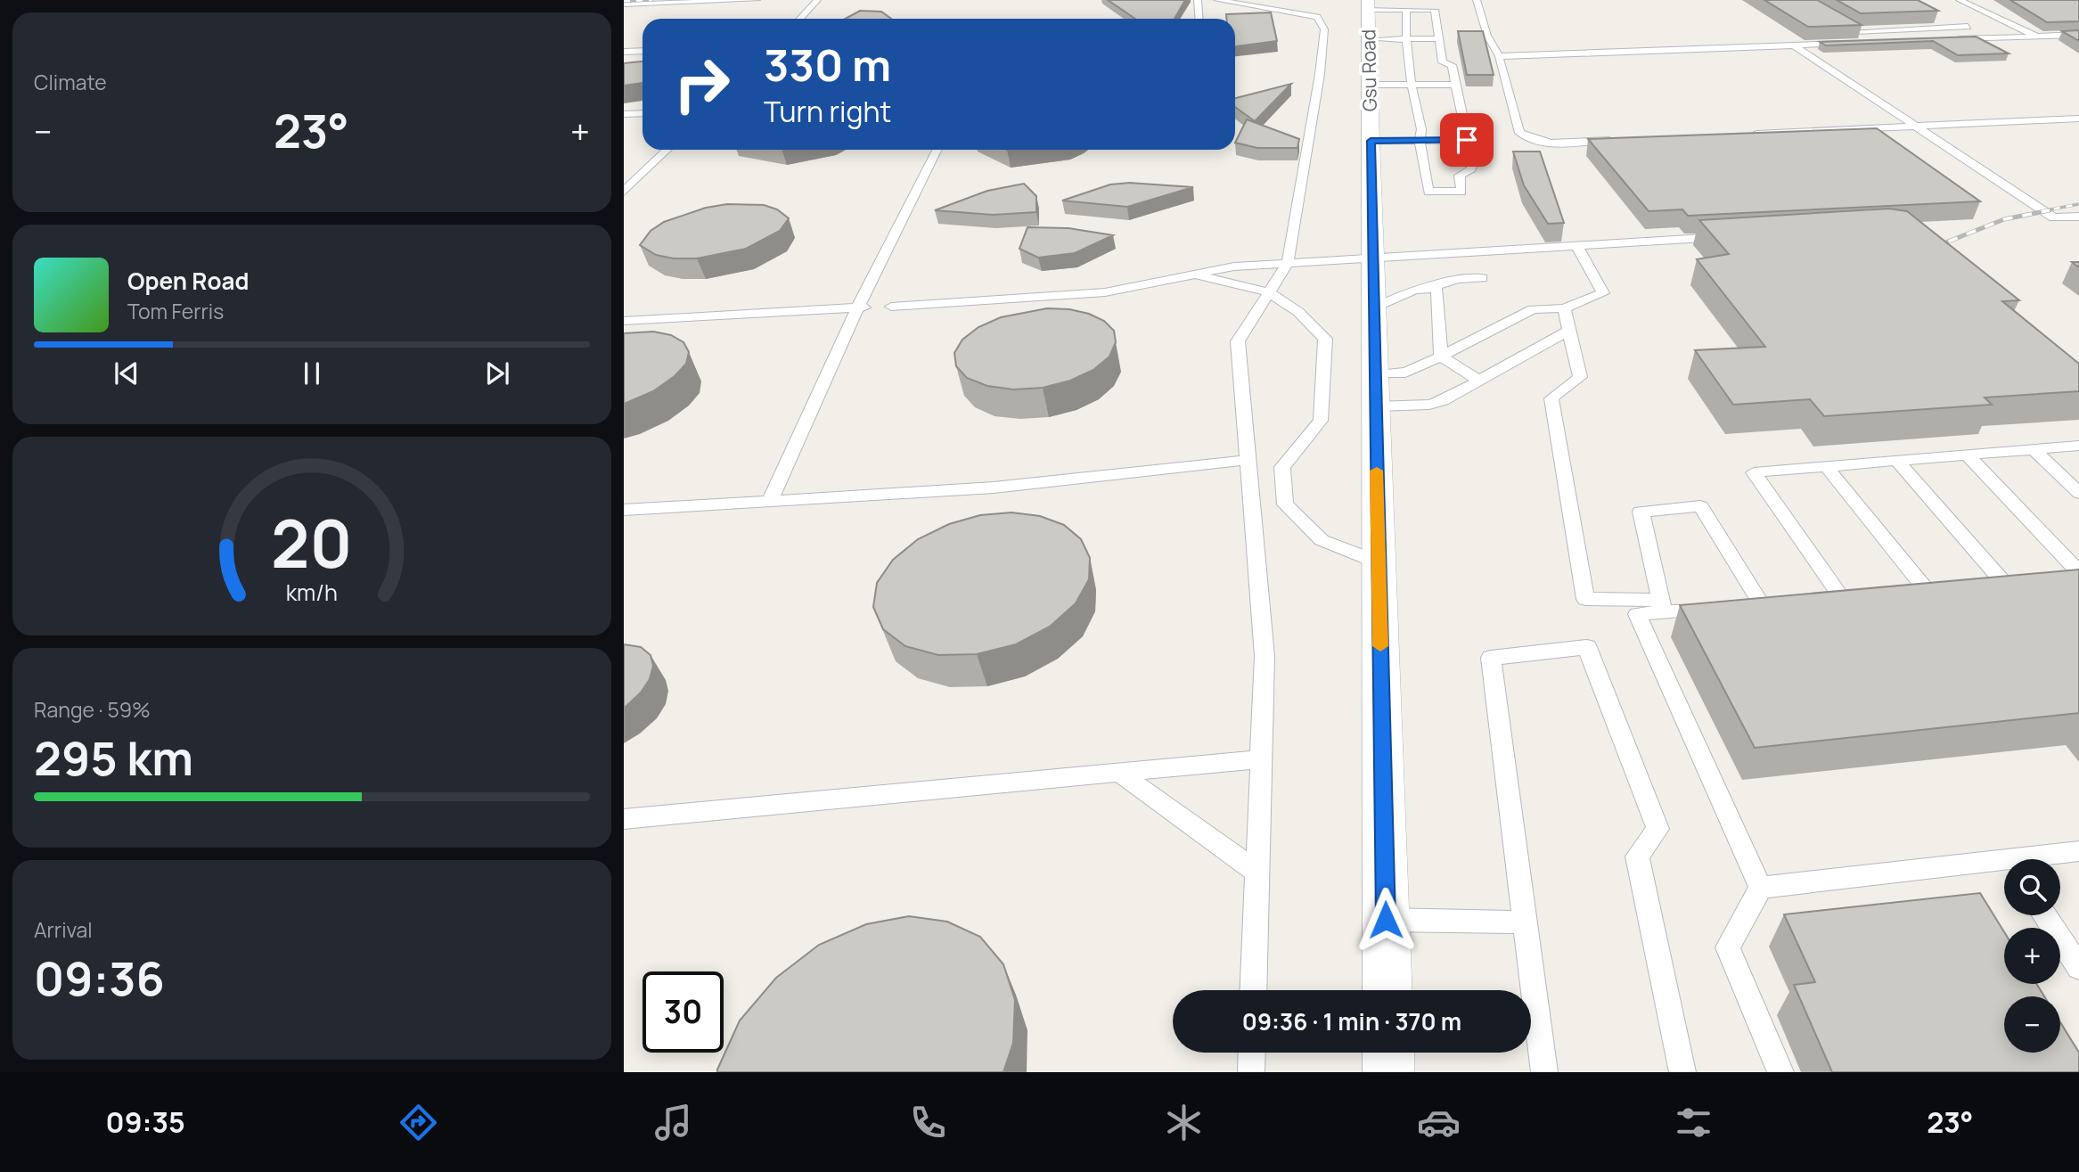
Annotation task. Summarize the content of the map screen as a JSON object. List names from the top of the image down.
{
  "streets": {
    "street": ["Gsu Road"]
  },
  "page": {
    "tile": [
      "Climate",
      ["Range · 59%", "295 km"],
      ["Arrival", "09:36"]
    ],
    "turn": ["330 m", "Turn right"],
    "heat": ["−", "23°", "+"],
    "song": ["Open Road", "Tom Ferris"],
    "map_buttons": ["+", "−"],
    "limit": "30",
    "trip": "09:36 · 1 min · 370 m",
    "tabs": ["09:35", "23°"],
    "gauge": ["20", "km/h"]
  }
}
